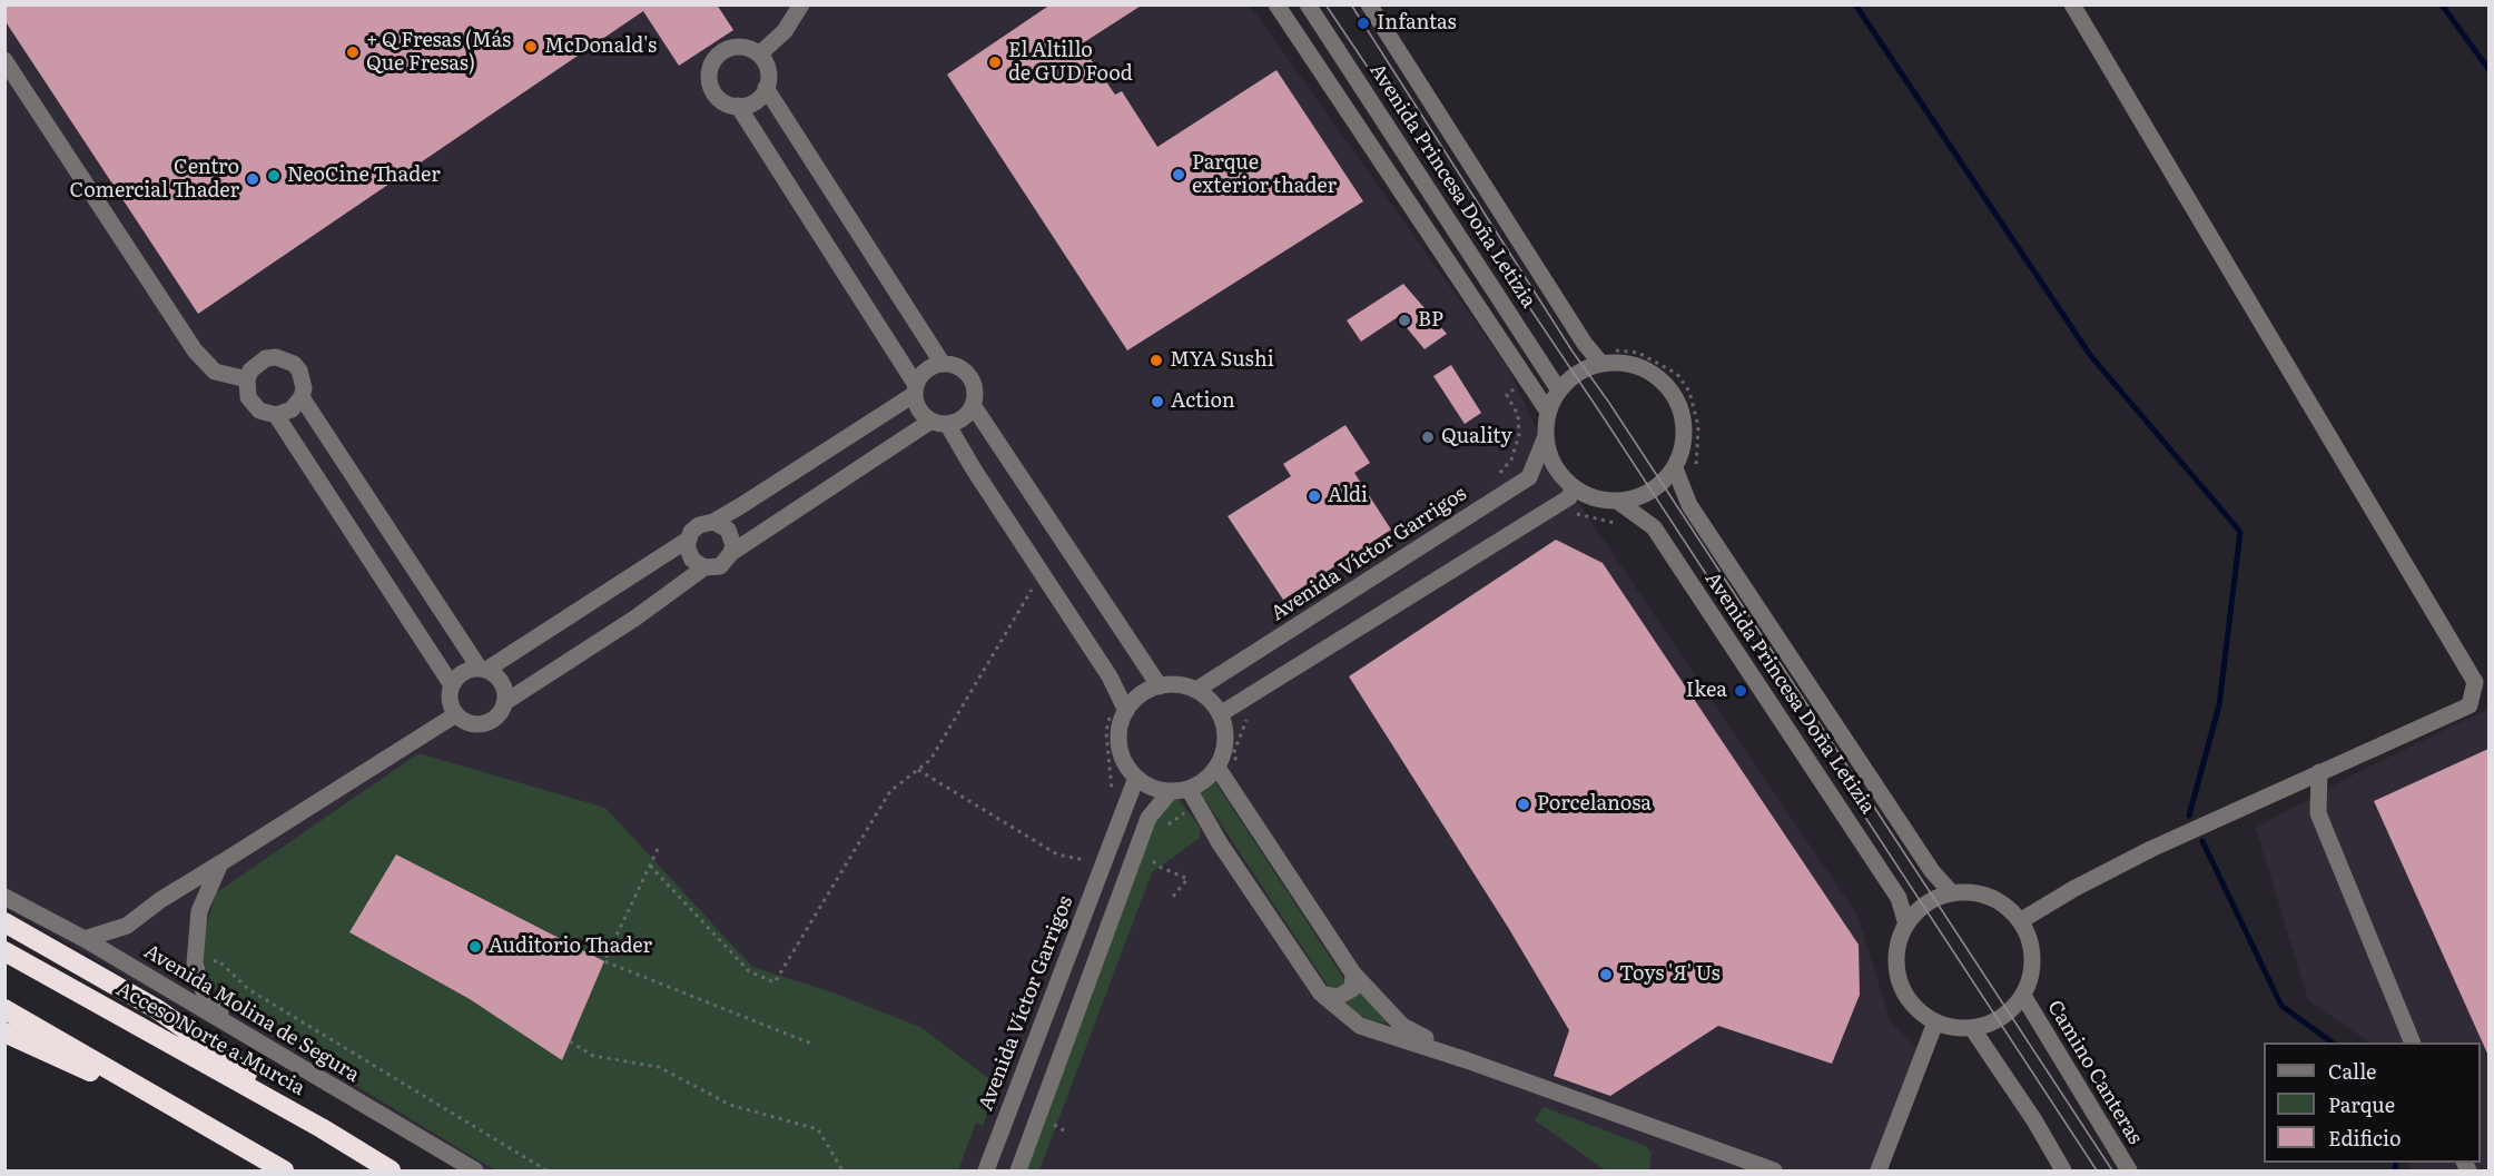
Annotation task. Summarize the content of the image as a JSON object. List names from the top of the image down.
{
  "streets": {
    "highway": ["Acceso Norte a Murcia"],
    "street": [
      "Avenida Princesa Doña Letizia",
      "Avenida Víctor Garrigos",
      "Avenida Molina de Segura",
      "Camino Canteras"
    ]
  },
  "crossings": [
    ["Avenida Princesa Doña Letizia", "Avenida Víctor Garrigos"],
    ["Avenida Princesa Doña Letizia", "Camino Canteras"]
  ],
  "places": [
    "Infantas",
    "McDonald's",
    "+ Q Fresas (Más Que Fresas)",
    "El Altillo de GUD Food",
    "Parque exterior thader",
    "NeoCine Thader",
    "Centro Comercial Thader",
    "BP",
    "MYA Sushi",
    "Action",
    "Quality",
    "Aldi",
    "Ikea",
    "Porcelanosa",
    "Auditorio Thader",
    "Toys 'Я' Us"
  ],
  "legend": ["Calle", "Parque", "Edificio"]
}
